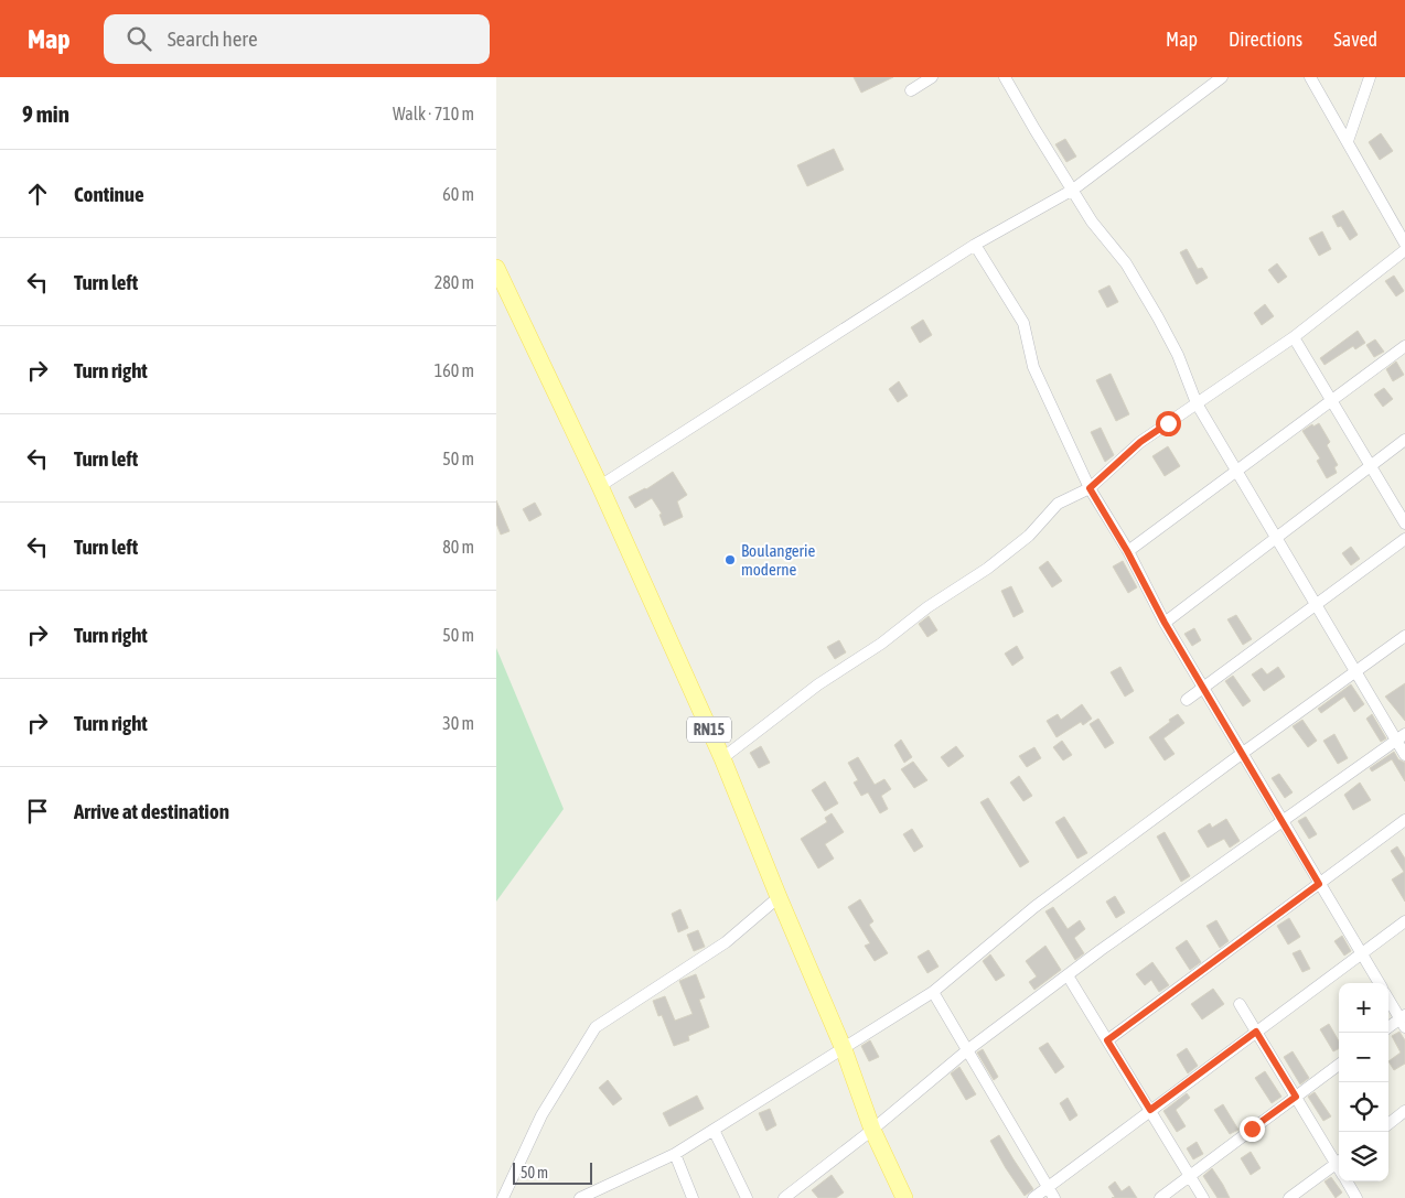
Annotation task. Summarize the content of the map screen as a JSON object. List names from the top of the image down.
{
  "streets": {
    "main road": ["RN15"]
  },
  "places": ["Boulangerie moderne"],
  "scale_bar": "50 m",
  "page": {
    "header": "Map",
    "search": "Search here",
    "nav": ["Map", "Directions", "Saved"],
    "heading": ["9 min", "Walk · 710 m"],
    "list": [
      ["Continue", "60 m"],
      ["Turn left", "280 m"],
      ["Turn right", "160 m"],
      ["Turn left", "50 m"],
      ["Turn left", "80 m"],
      ["Turn right", "50 m"],
      ["Turn right", "30 m"],
      "Arrive at destination"
    ],
    "map_buttons": ["+", "−"],
    "scale": "50 m"
  }
}
